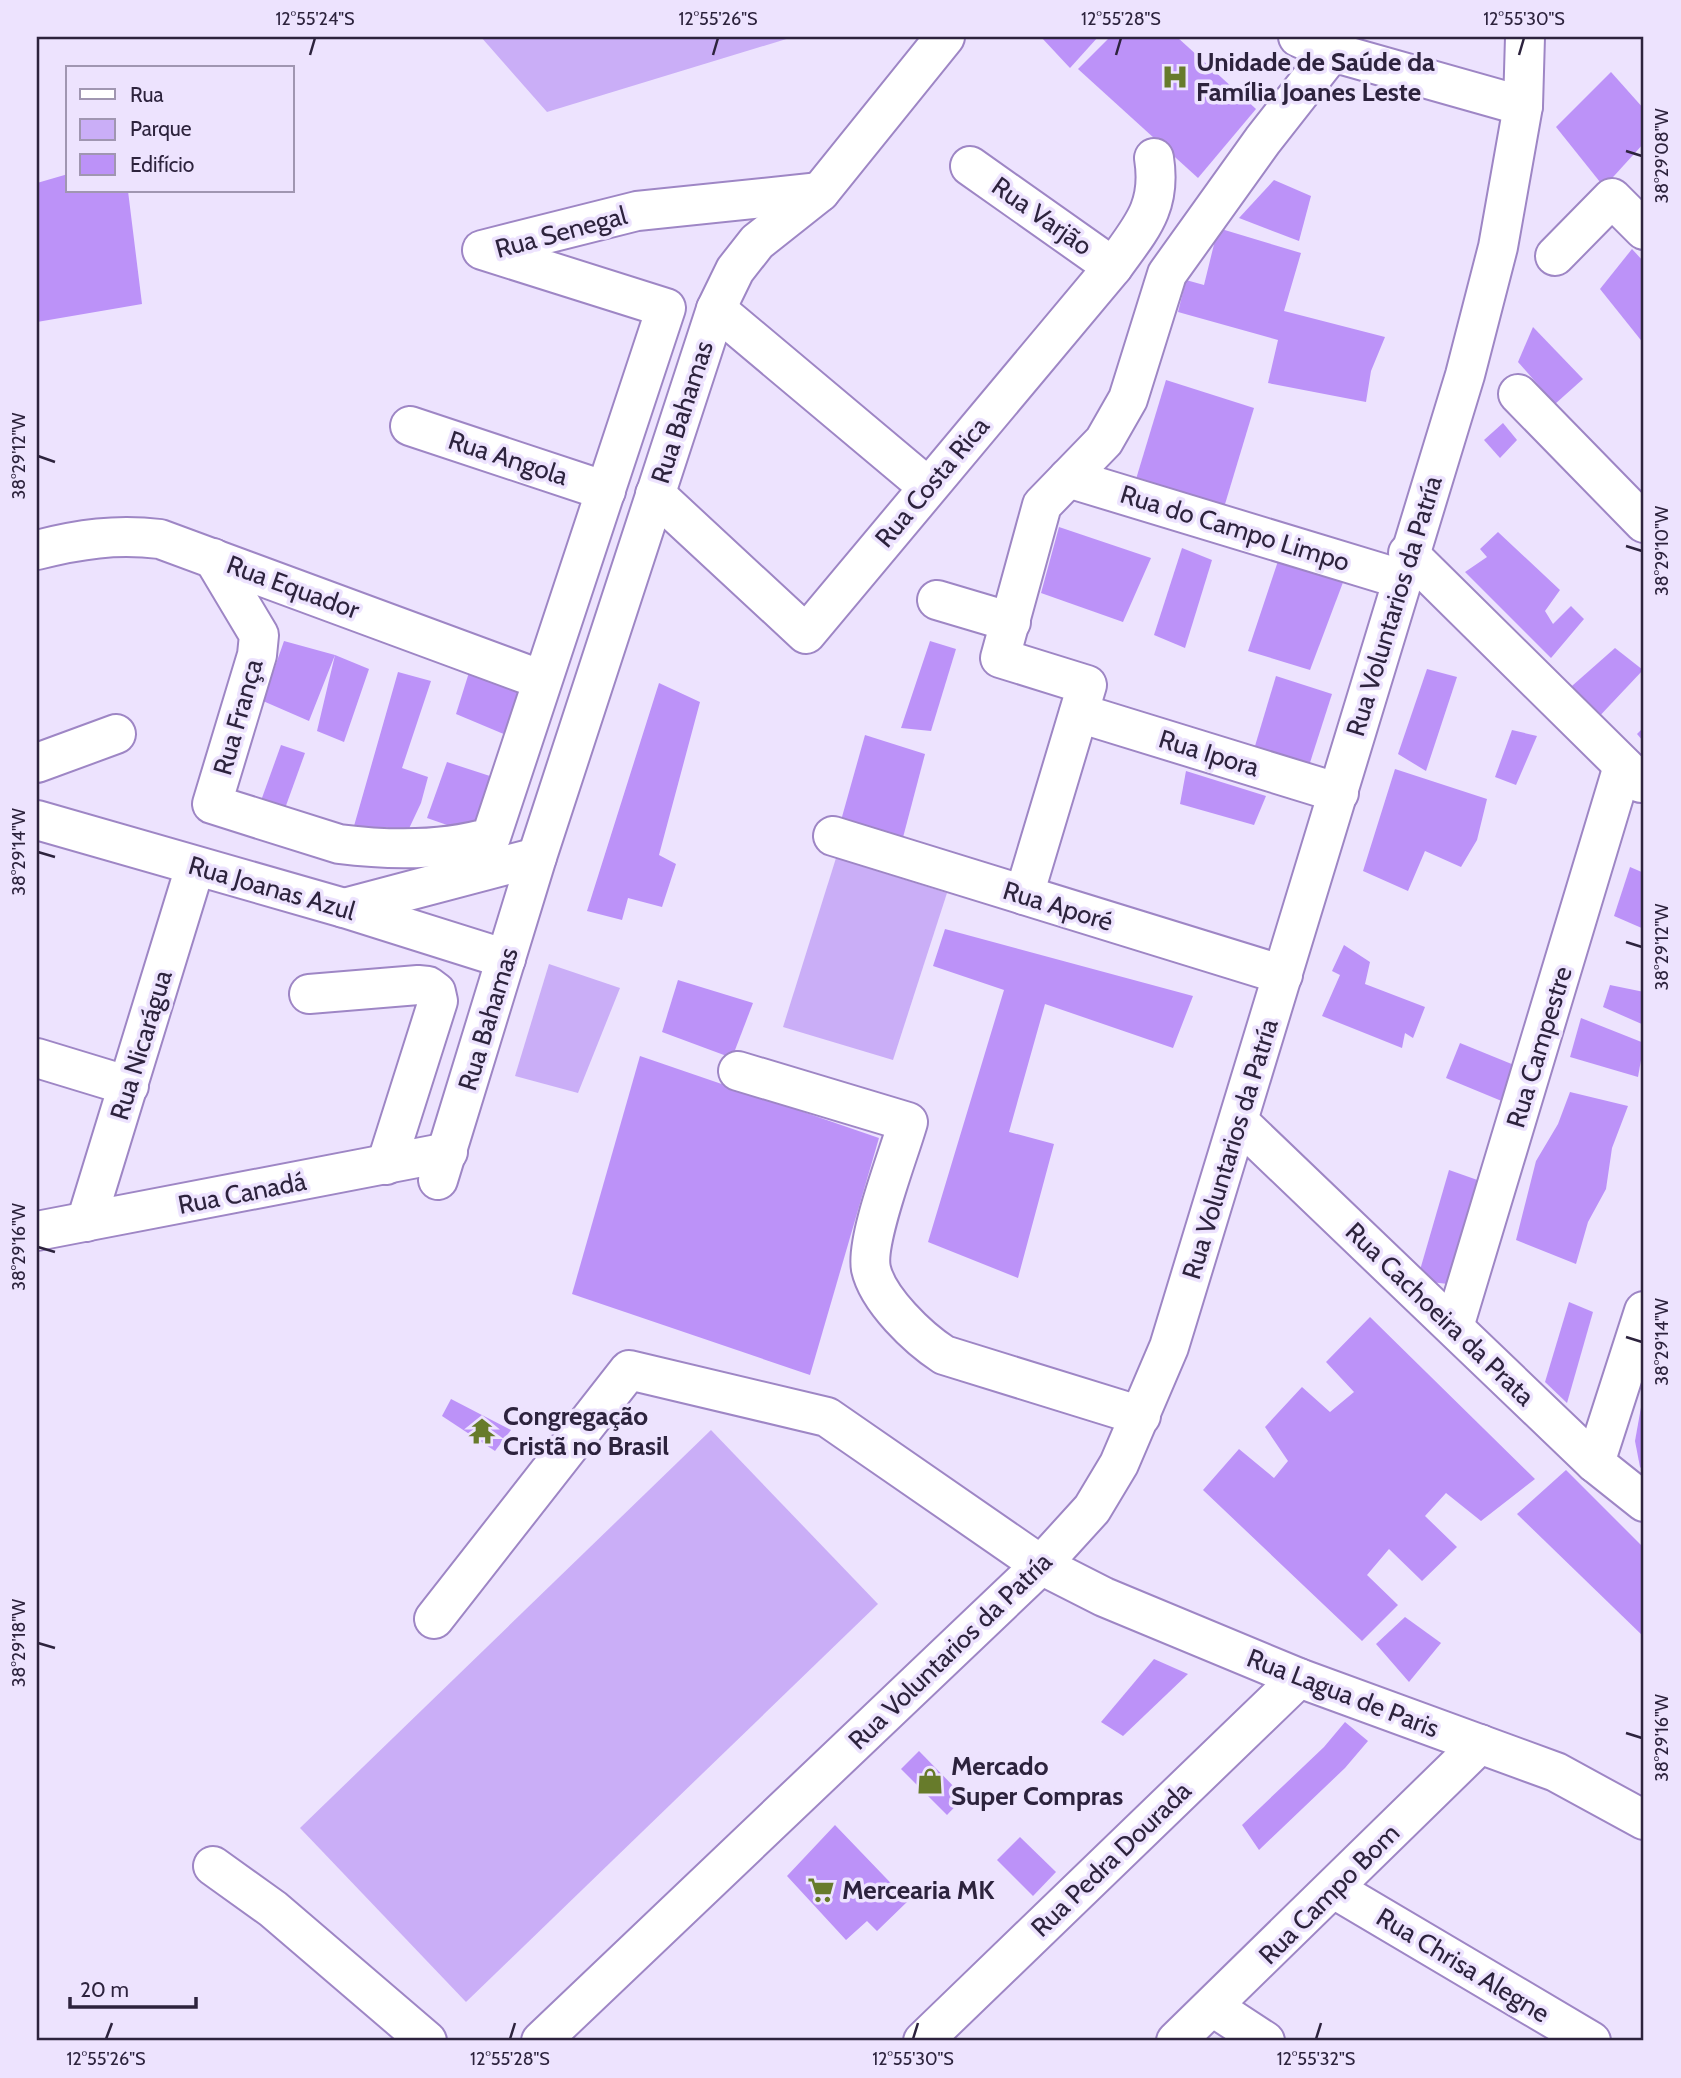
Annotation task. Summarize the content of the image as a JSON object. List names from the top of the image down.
{
  "streets": {
    "street": [
      "Rua Varjão",
      "Rua Senegal",
      "Rua Bahamas",
      "Rua Angola",
      "Rua Costa Rica",
      "Rua do Campo Limpo",
      "Rua Equador",
      "Rua Voluntarios da Patría",
      "Rua França",
      "Rua Ipora",
      "Rua Joanas Azul",
      "Rua Aporé",
      "Rua Nicarágua",
      "Rua Campestre",
      "Rua Canadá",
      "Rua Cachoeira da Prata",
      "Rua Lagua de Paris",
      "Rua Pedra Dourada",
      "Rua Campo Bom",
      "Rua Chrisa Alegne"
    ]
  },
  "crossings": [
    ["Rua Varjão", "Rua Costa Rica"],
    ["Rua Senegal", "Rua Bahamas"],
    ["Rua Bahamas", "Rua Angola"],
    ["Rua Bahamas", "Rua Costa Rica"],
    ["Rua Bahamas", "Rua Equador"],
    ["Rua Bahamas", "Rua França"],
    ["Rua Bahamas", "Rua Joanas Azul"],
    ["Rua Bahamas", "Rua Canadá"],
    ["Rua do Campo Limpo", "Rua Voluntarios da Patría"],
    ["Rua Equador", "Rua França"],
    ["Rua Voluntarios da Patría", "Rua Ipora"],
    ["Rua Voluntarios da Patría", "Rua Aporé"],
    ["Rua Voluntarios da Patría", "Rua Cachoeira da Prata"],
    ["Rua Voluntarios da Patría", "Rua Lagua de Paris"],
    ["Rua Joanas Azul", "Rua Nicarágua"],
    ["Rua Nicarágua", "Rua Canadá"],
    ["Rua Campestre", "Rua Cachoeira da Prata"],
    ["Rua Lagua de Paris", "Rua Pedra Dourada"],
    ["Rua Lagua de Paris", "Rua Campo Bom"],
    ["Rua Campo Bom", "Rua Chrisa Alegne"]
  ],
  "places": {
    "hospital": ["Unidade de Saúde da Família Joanes Leste"],
    "temple": ["Congregação Cristã no Brasil"],
    "shop": ["Mercado Super Compras"],
    "supermarket": ["Mercearia MK"]
  },
  "legend": ["Rua", "Parque", "Edifício"],
  "scale_bar": "20 m",
  "coordinates": [
    "12°55'24\"S",
    "12°55'26\"S",
    "12°55'28\"S",
    "12°55'30\"S",
    "38°29'08\"W",
    "38°29'12\"W",
    "38°29'10\"W",
    "38°29'14\"W",
    "38°29'16\"W",
    "38°29'18\"W",
    "12°55'32\"S"
  ]
}
